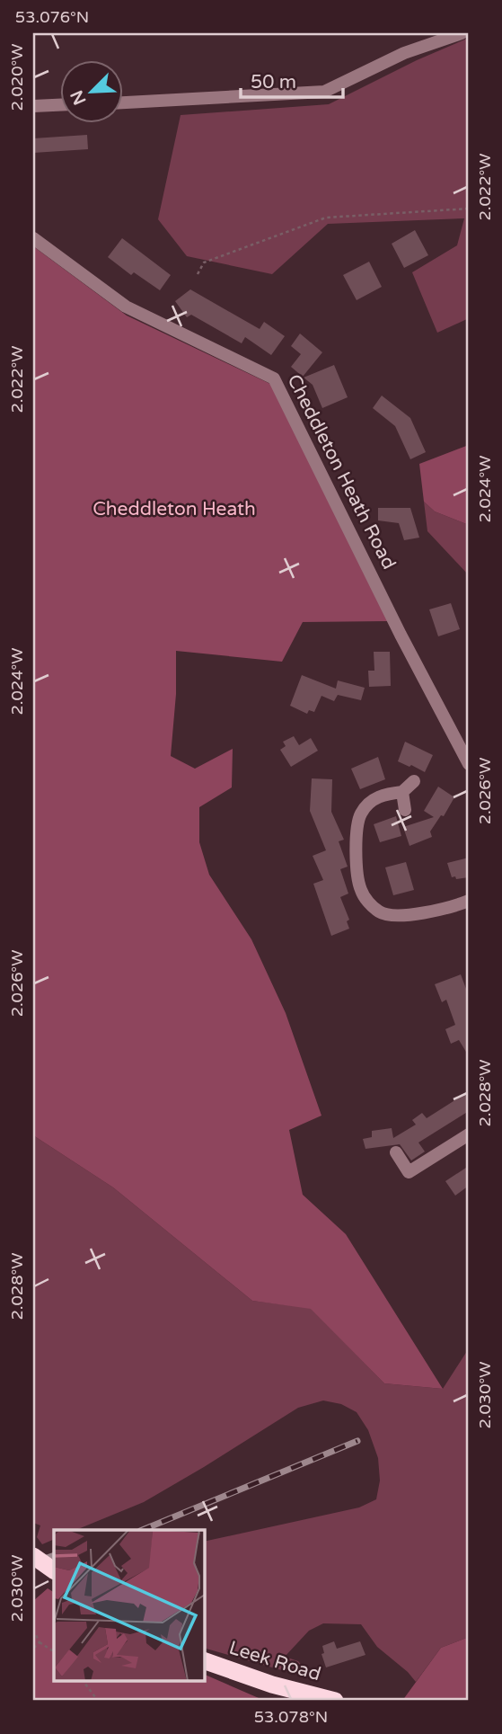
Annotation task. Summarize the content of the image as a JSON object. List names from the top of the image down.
{
  "streets": {
    "highway": ["Leek Road"],
    "street": ["Cheddleton Heath Road"]
  },
  "parks": ["Cheddleton Heath"],
  "scale_bar": "50 m",
  "north": "bottom left",
  "coordinates": [
    "53.076°N",
    "2.020°W",
    "2.022°W",
    "2.024°W",
    "2.026°W",
    "2.028°W",
    "2.030°W",
    "53.078°N"
  ]
}
